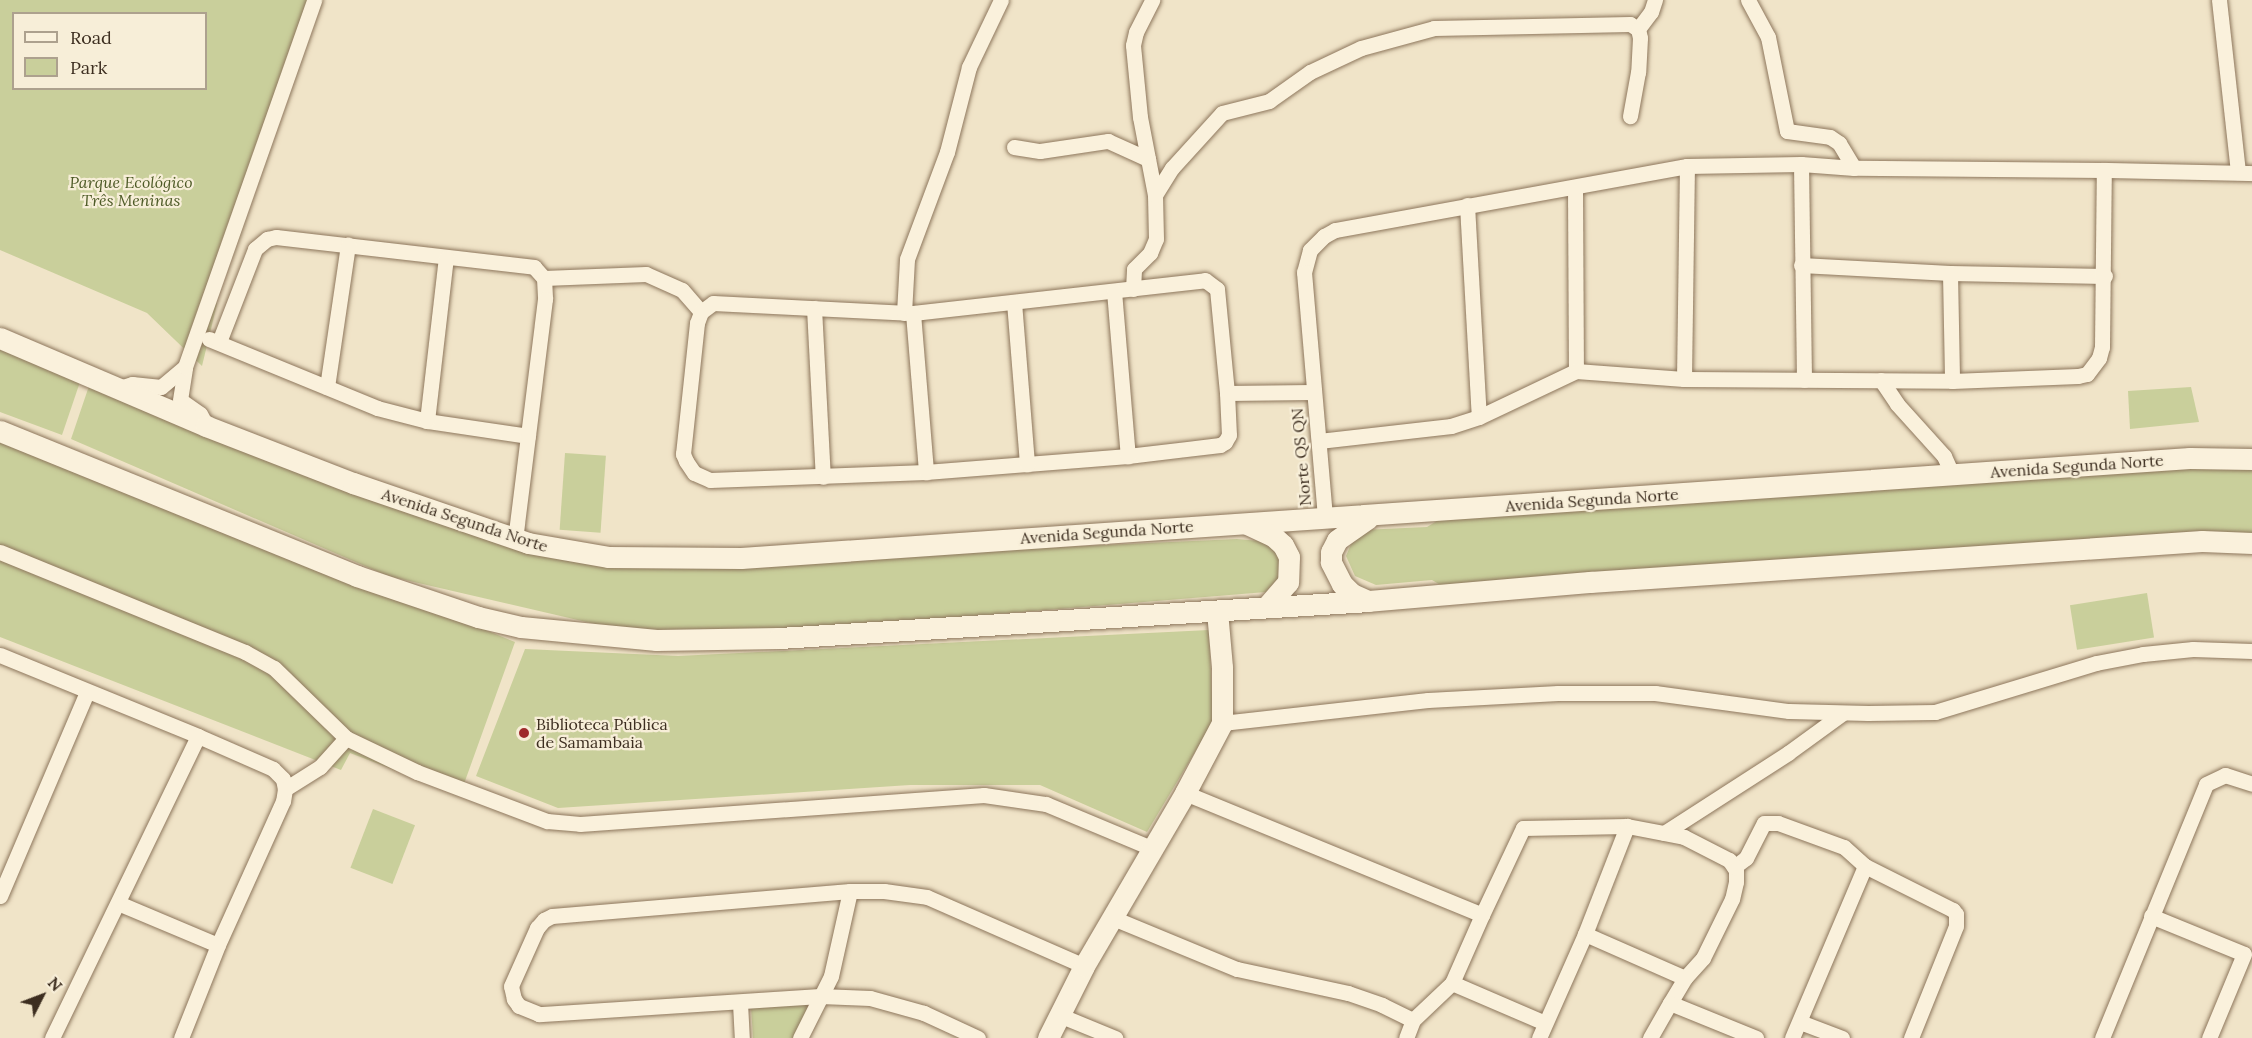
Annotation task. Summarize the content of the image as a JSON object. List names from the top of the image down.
{
  "streets": {
    "main road": ["Avenida Segunda Norte"],
    "street": ["Norte QS QN"]
  },
  "crossings": [
    ["Norte QS QN", "Avenida Segunda Norte"]
  ],
  "parks": ["Parque Ecológico Três Meninas"],
  "places": ["Biblioteca Pública de Samambaia"],
  "legend": ["Road", "Park"],
  "north": "top right"
}
